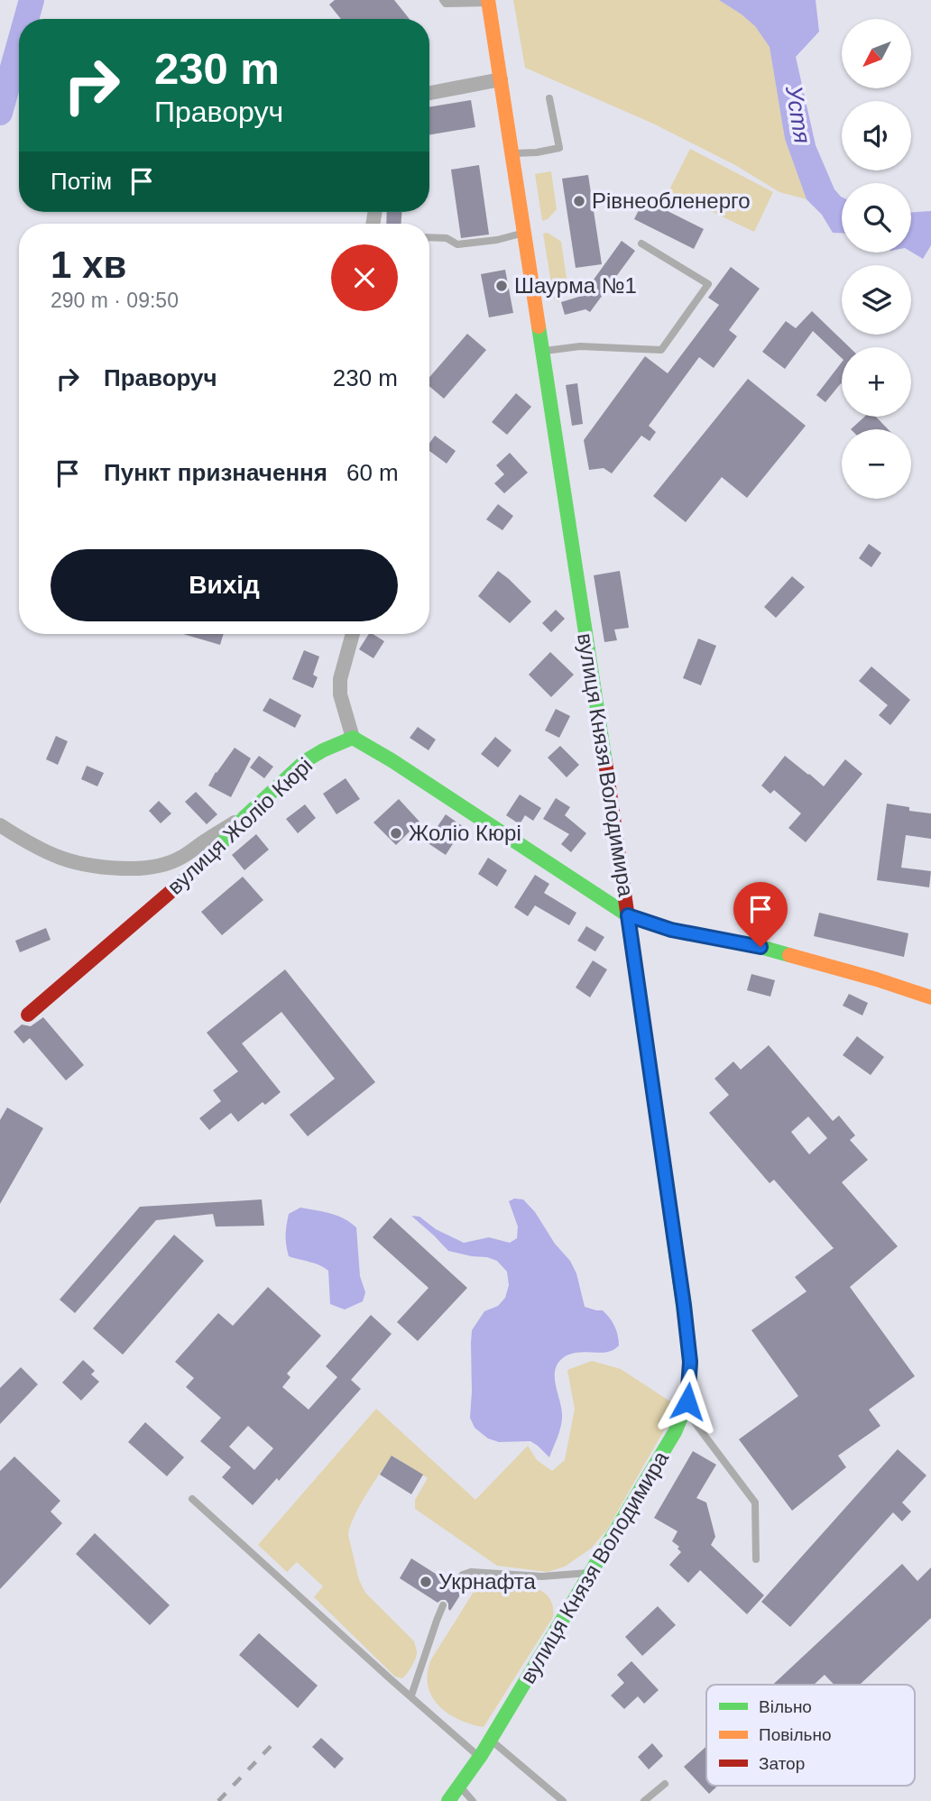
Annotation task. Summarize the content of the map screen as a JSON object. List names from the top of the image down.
{
  "streets": {
    "main road": ["вулиця Князя Володимира", "вулиця Жоліо Кюрі"]
  },
  "water": ["Устя"],
  "places": [
    "Рівнеобленерго",
    "Шаурма №1",
    "Жоліо Кюрі",
    "Укрнафта"
  ],
  "legend": ["Вільно", "Повільно", "Затор"],
  "north": "bottom left",
  "page": {
    "map_buttons": ["+", "−"],
    "turn": ["230 m", "Праворуч"],
    "then": "Потім",
    "heading": ["1 хв", "290 m · 09:50"],
    "list": [
      {
        "name": "Праворуч",
        "value": "230 m"
      },
      {
        "name": "Пункт призначення",
        "value": "60 m"
      }
    ],
    "buttons": "Вихід"
  }
}
